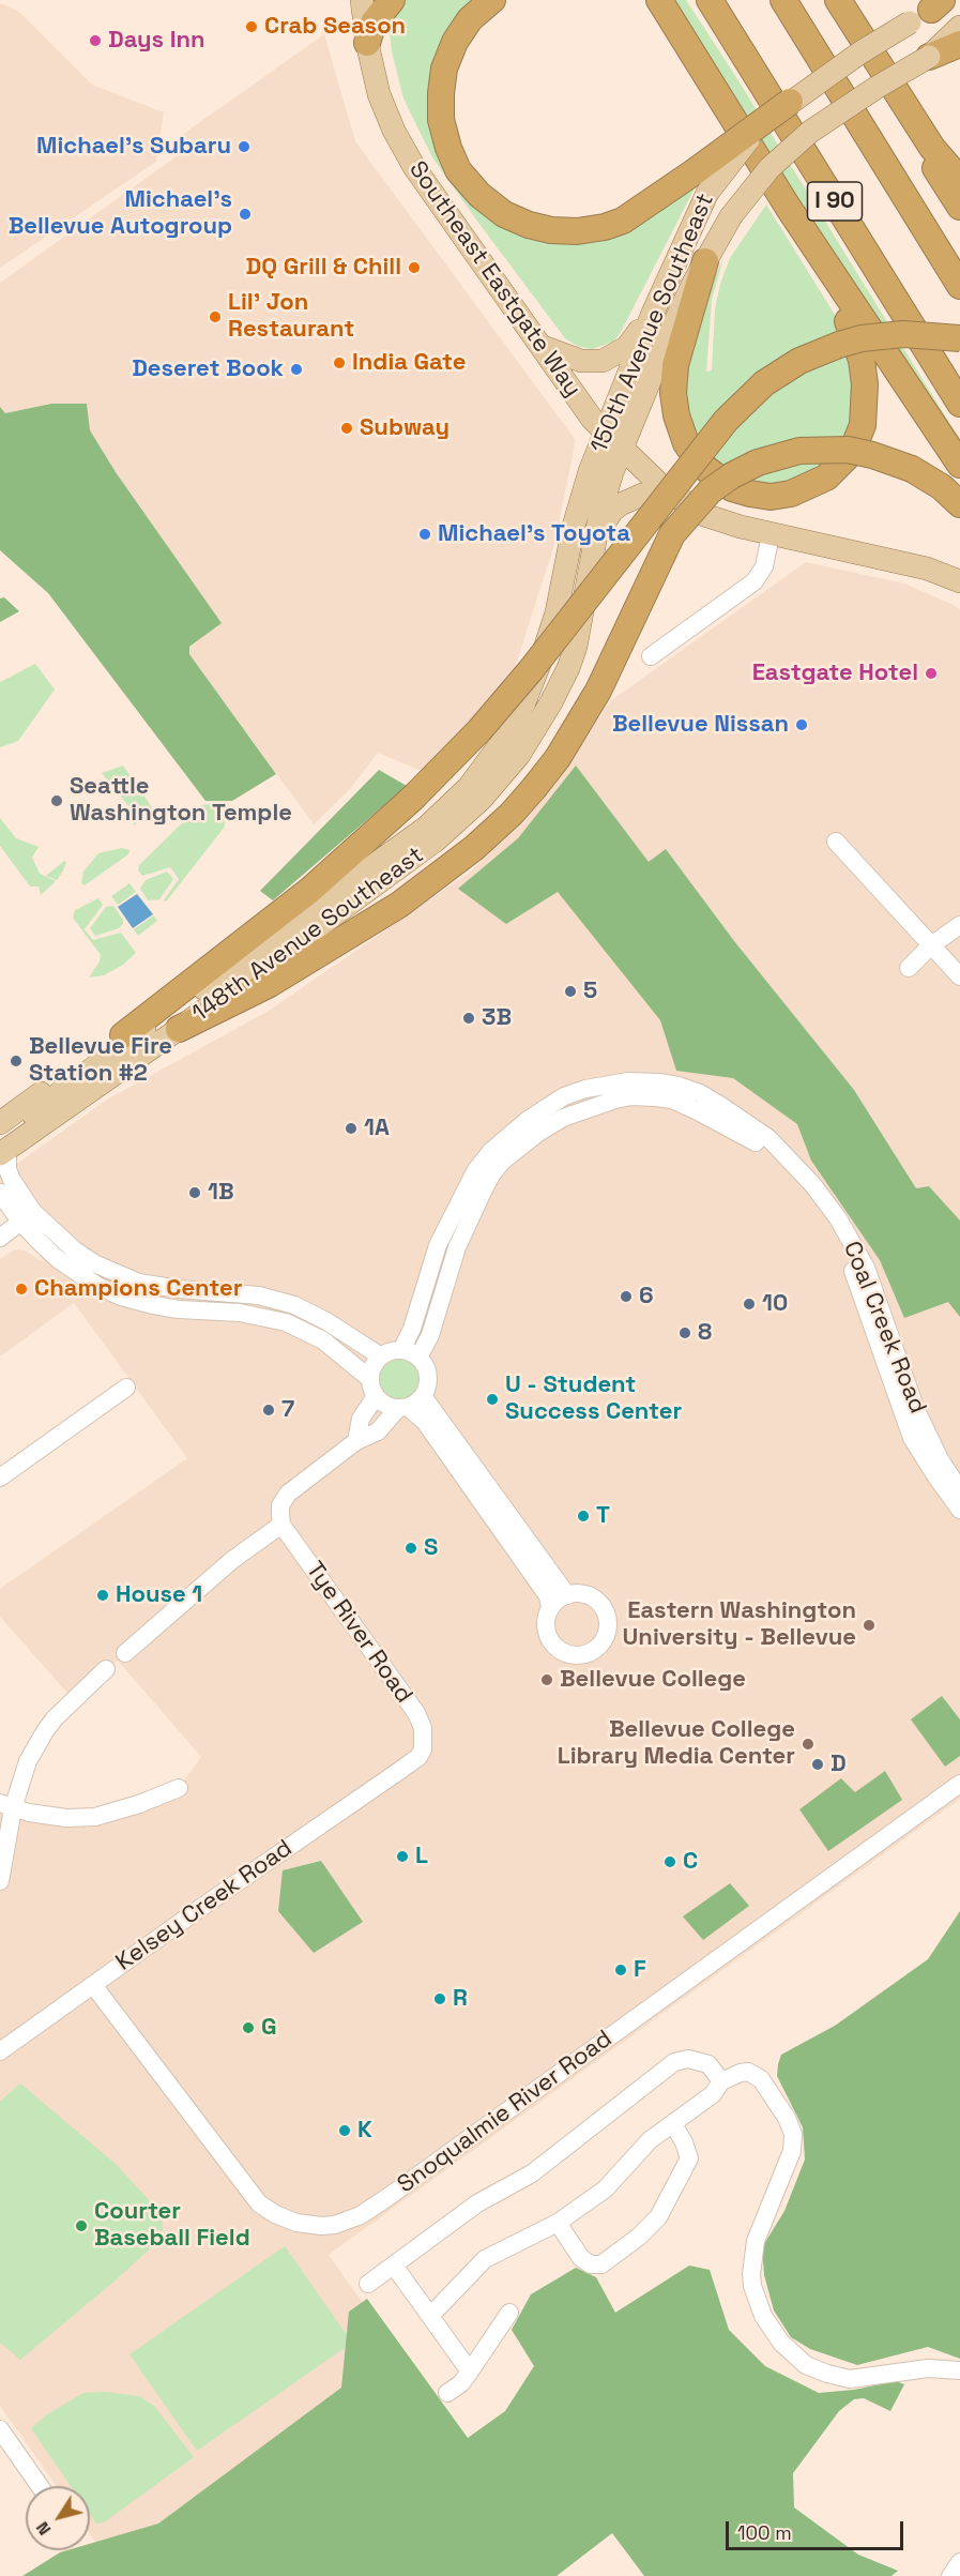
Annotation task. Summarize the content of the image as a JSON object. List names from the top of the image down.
{
  "streets": {
    "highway": ["I 90"],
    "main road": ["Southeast Eastgate Way", "150th Avenue Southeast", "148th Avenue Southeast"],
    "street": [
      "Coal Creek Road",
      "Tye River Road",
      "Kelsey Creek Road",
      "Snoqualmie River Road"
    ]
  },
  "crossings": [
    ["Southeast Eastgate Way", "150th Avenue Southeast"],
    ["150th Avenue Southeast", "148th Avenue Southeast"],
    ["Tye River Road", "Kelsey Creek Road"],
    ["Kelsey Creek Road", "Snoqualmie River Road"]
  ],
  "places": [
    "Crab Season",
    "Days Inn",
    "Michael's Subaru",
    "Michael's Bellevue Autogroup",
    "DQ Grill & Chill",
    "Lil' Jon Restaurant",
    "India Gate",
    "Deseret Book",
    "Subway",
    "Michael's Toyota",
    "Eastgate Hotel",
    "Bellevue Nissan",
    "Seattle Washington Temple",
    "5",
    "3B",
    "Bellevue Fire Station #2",
    "1A",
    "1B",
    "Champions Center",
    "6",
    "10",
    "8",
    "U - Student Success Center",
    "7",
    "T",
    "S",
    "House 1",
    "Eastern Washington University - Bellevue",
    "Bellevue College",
    "Bellevue College Library Media Center",
    "D",
    "L",
    "C",
    "F",
    "R",
    "G",
    "K",
    "Courter Baseball Field"
  ],
  "scale_bar": "100 m",
  "north": "bottom left"
}
